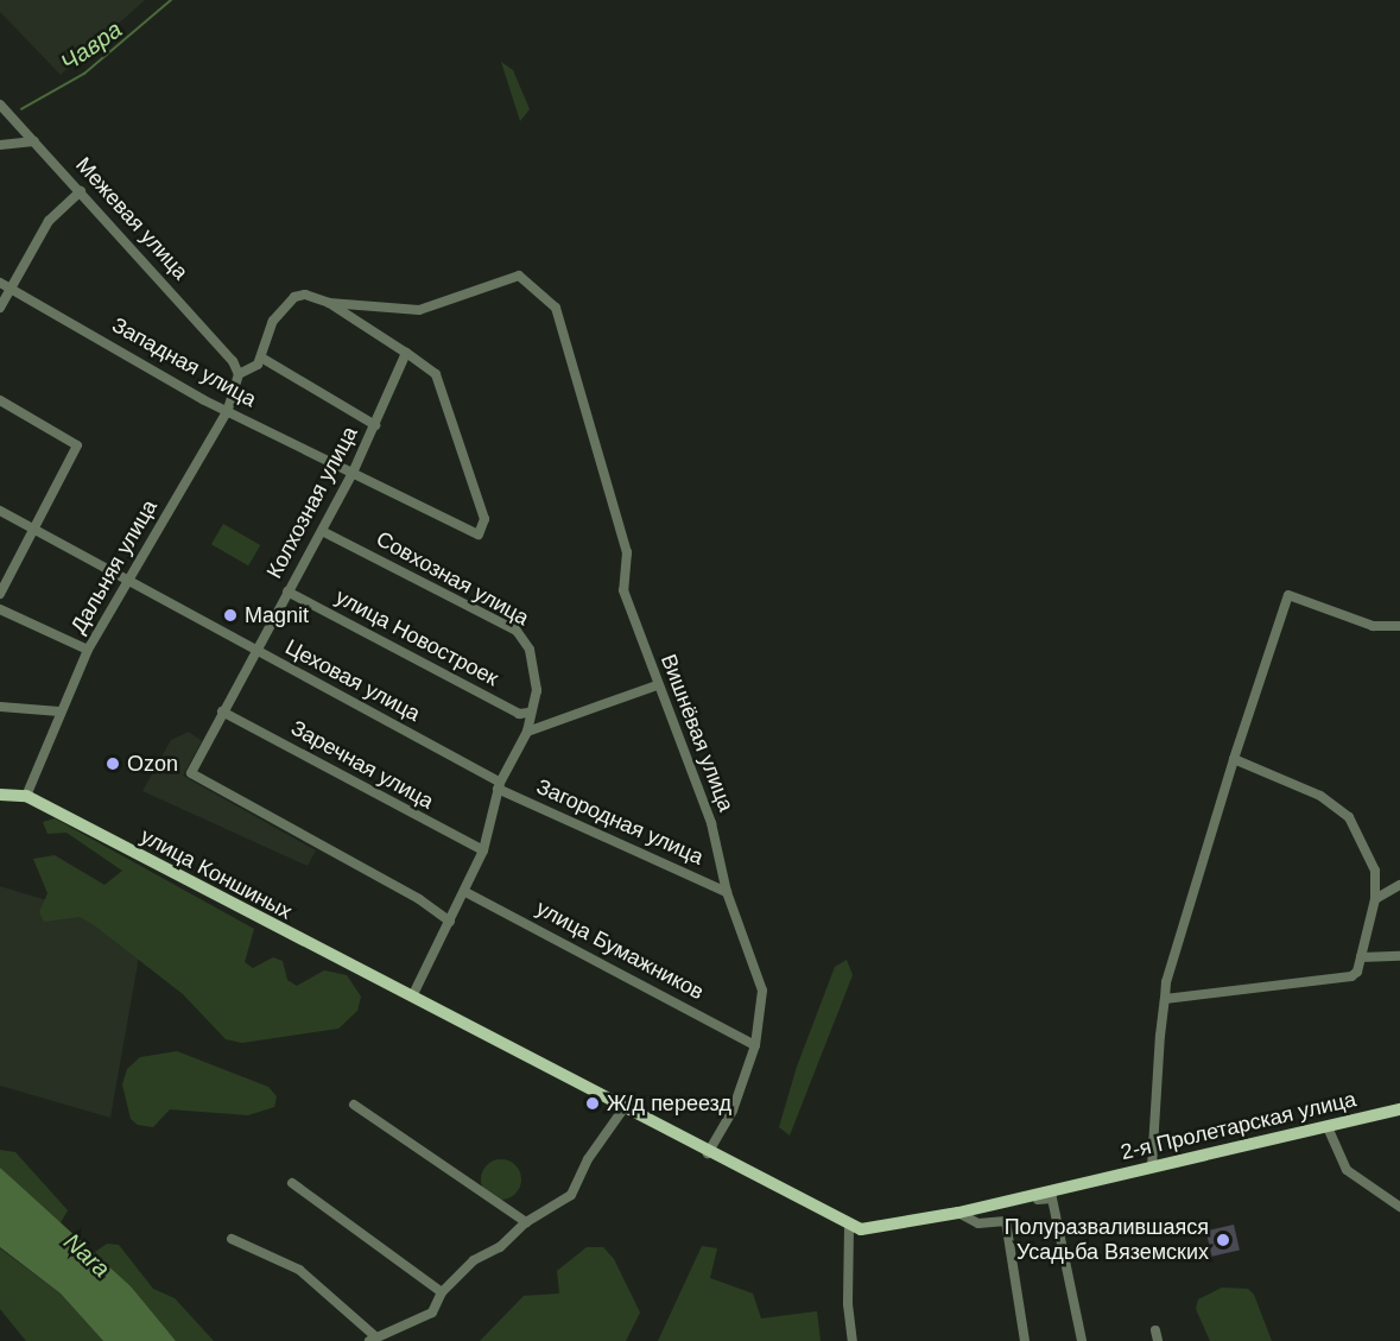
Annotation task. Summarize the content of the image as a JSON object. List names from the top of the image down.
{
  "streets": {
    "main road": ["улица Коншиных", "2-я Пролетарская улица"],
    "street": [
      "Межевая улица",
      "Западная улица",
      "Колхозная улица",
      "Дальняя улица",
      "Совхозная улица",
      "улица Новостроек",
      "Цеховая улица",
      "Вишнёвая улица",
      "Заречная улица",
      "Загородная улица",
      "улица Бумажников"
    ]
  },
  "crossings": [
    ["Межевая улица", "Дальняя улица"],
    ["Западная улица", "Колхозная улица"],
    ["Западная улица", "Дальняя улица"],
    ["Колхозная улица", "Совхозная улица"],
    ["Колхозная улица", "улица Новостроек"],
    ["Колхозная улица", "Цеховая улица"],
    ["Колхозная улица", "Заречная улица"],
    ["Дальняя улица", "Цеховая улица"],
    ["Дальняя улица", "улица Коншиных"],
    ["Совхозная улица", "улица Новостроек"],
    ["Совхозная улица", "Цеховая улица"],
    ["Совхозная улица", "Заречная улица"],
    ["Совхозная улица", "Загородная улица"],
    ["Совхозная улица", "улица Коншиных"],
    ["Совхозная улица", "улица Бумажников"],
    ["Цеховая улица", "Загородная улица"],
    ["Вишнёвая улица", "Загородная улица"],
    ["Вишнёвая улица", "улица Бумажников"]
  ],
  "water": ["Чавра", "Nara"],
  "places": [
    "Magnit",
    "Ozon",
    "Ж/д переезд",
    "Полуразвалившаяся Усадьба Вяземских"
  ]
}
